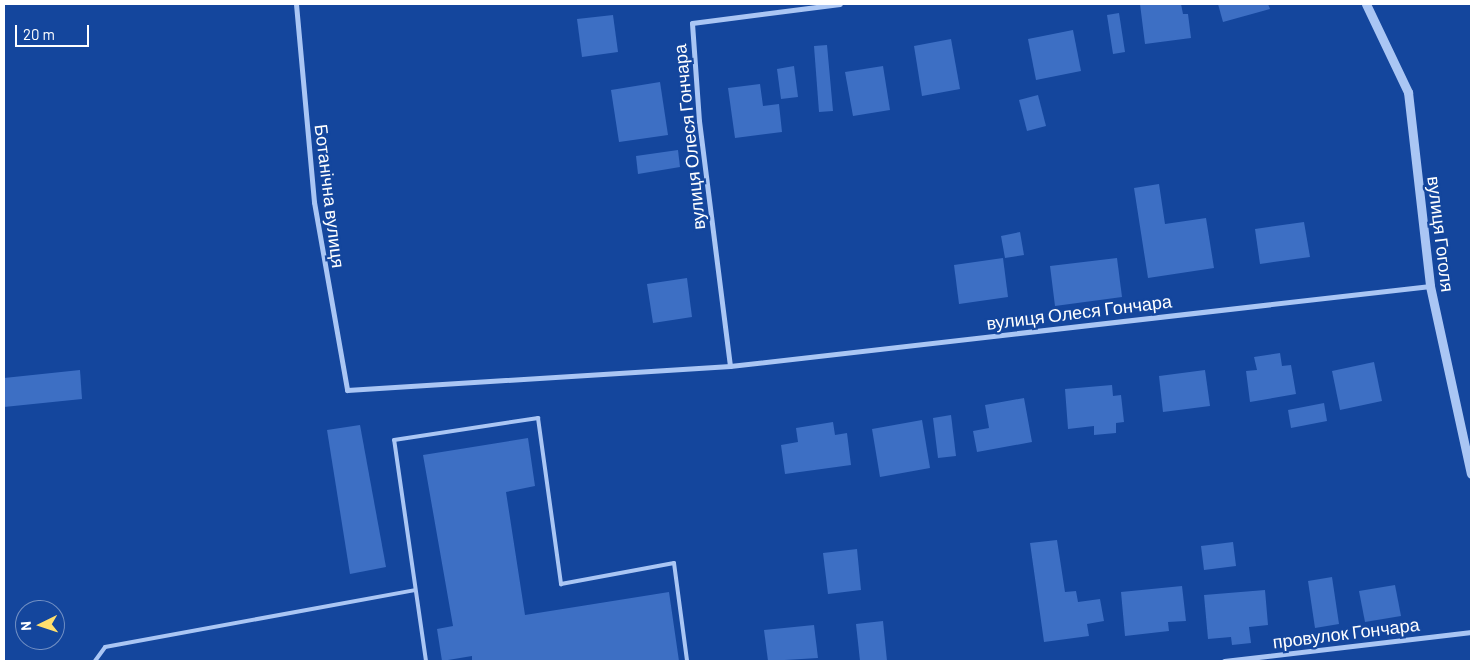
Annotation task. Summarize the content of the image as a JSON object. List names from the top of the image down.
{
  "streets": {
    "street": [
      "вулиця Олеся Гончара",
      "Ботанічна вулиця",
      "вулиця Гоголя",
      "провулок Гончара"
    ]
  },
  "crossings": [
    ["вулиця Олеся Гончара", "Ботанічна вулиця"],
    ["вулиця Олеся Гончара", "вулиця Гоголя"]
  ],
  "scale_bar": "20 m",
  "north": "left"
}
